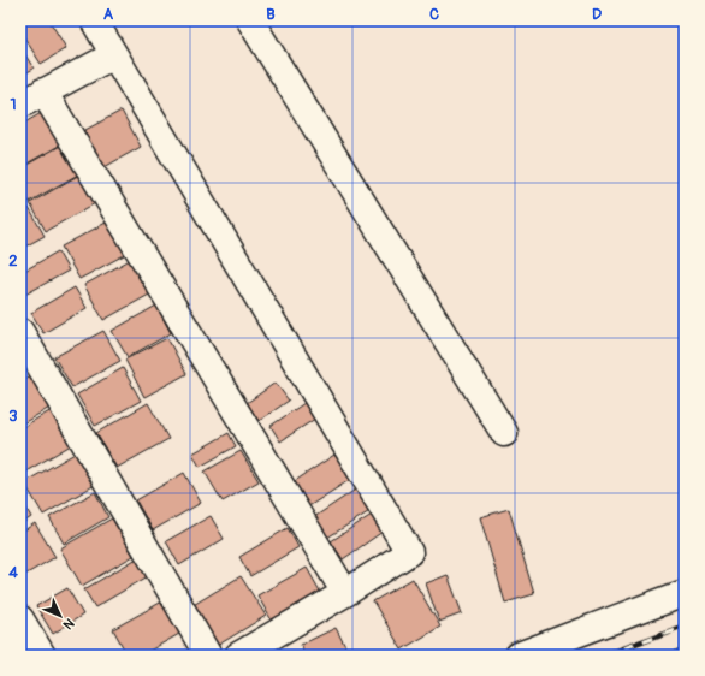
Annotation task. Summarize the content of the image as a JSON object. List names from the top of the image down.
{
  "north": "bottom right",
  "grid": {
    "columns": [
      "A",
      "B",
      "C",
      "D"
    ],
    "rows": [
      "1",
      "2",
      "3",
      "4"
    ]
  }
}
